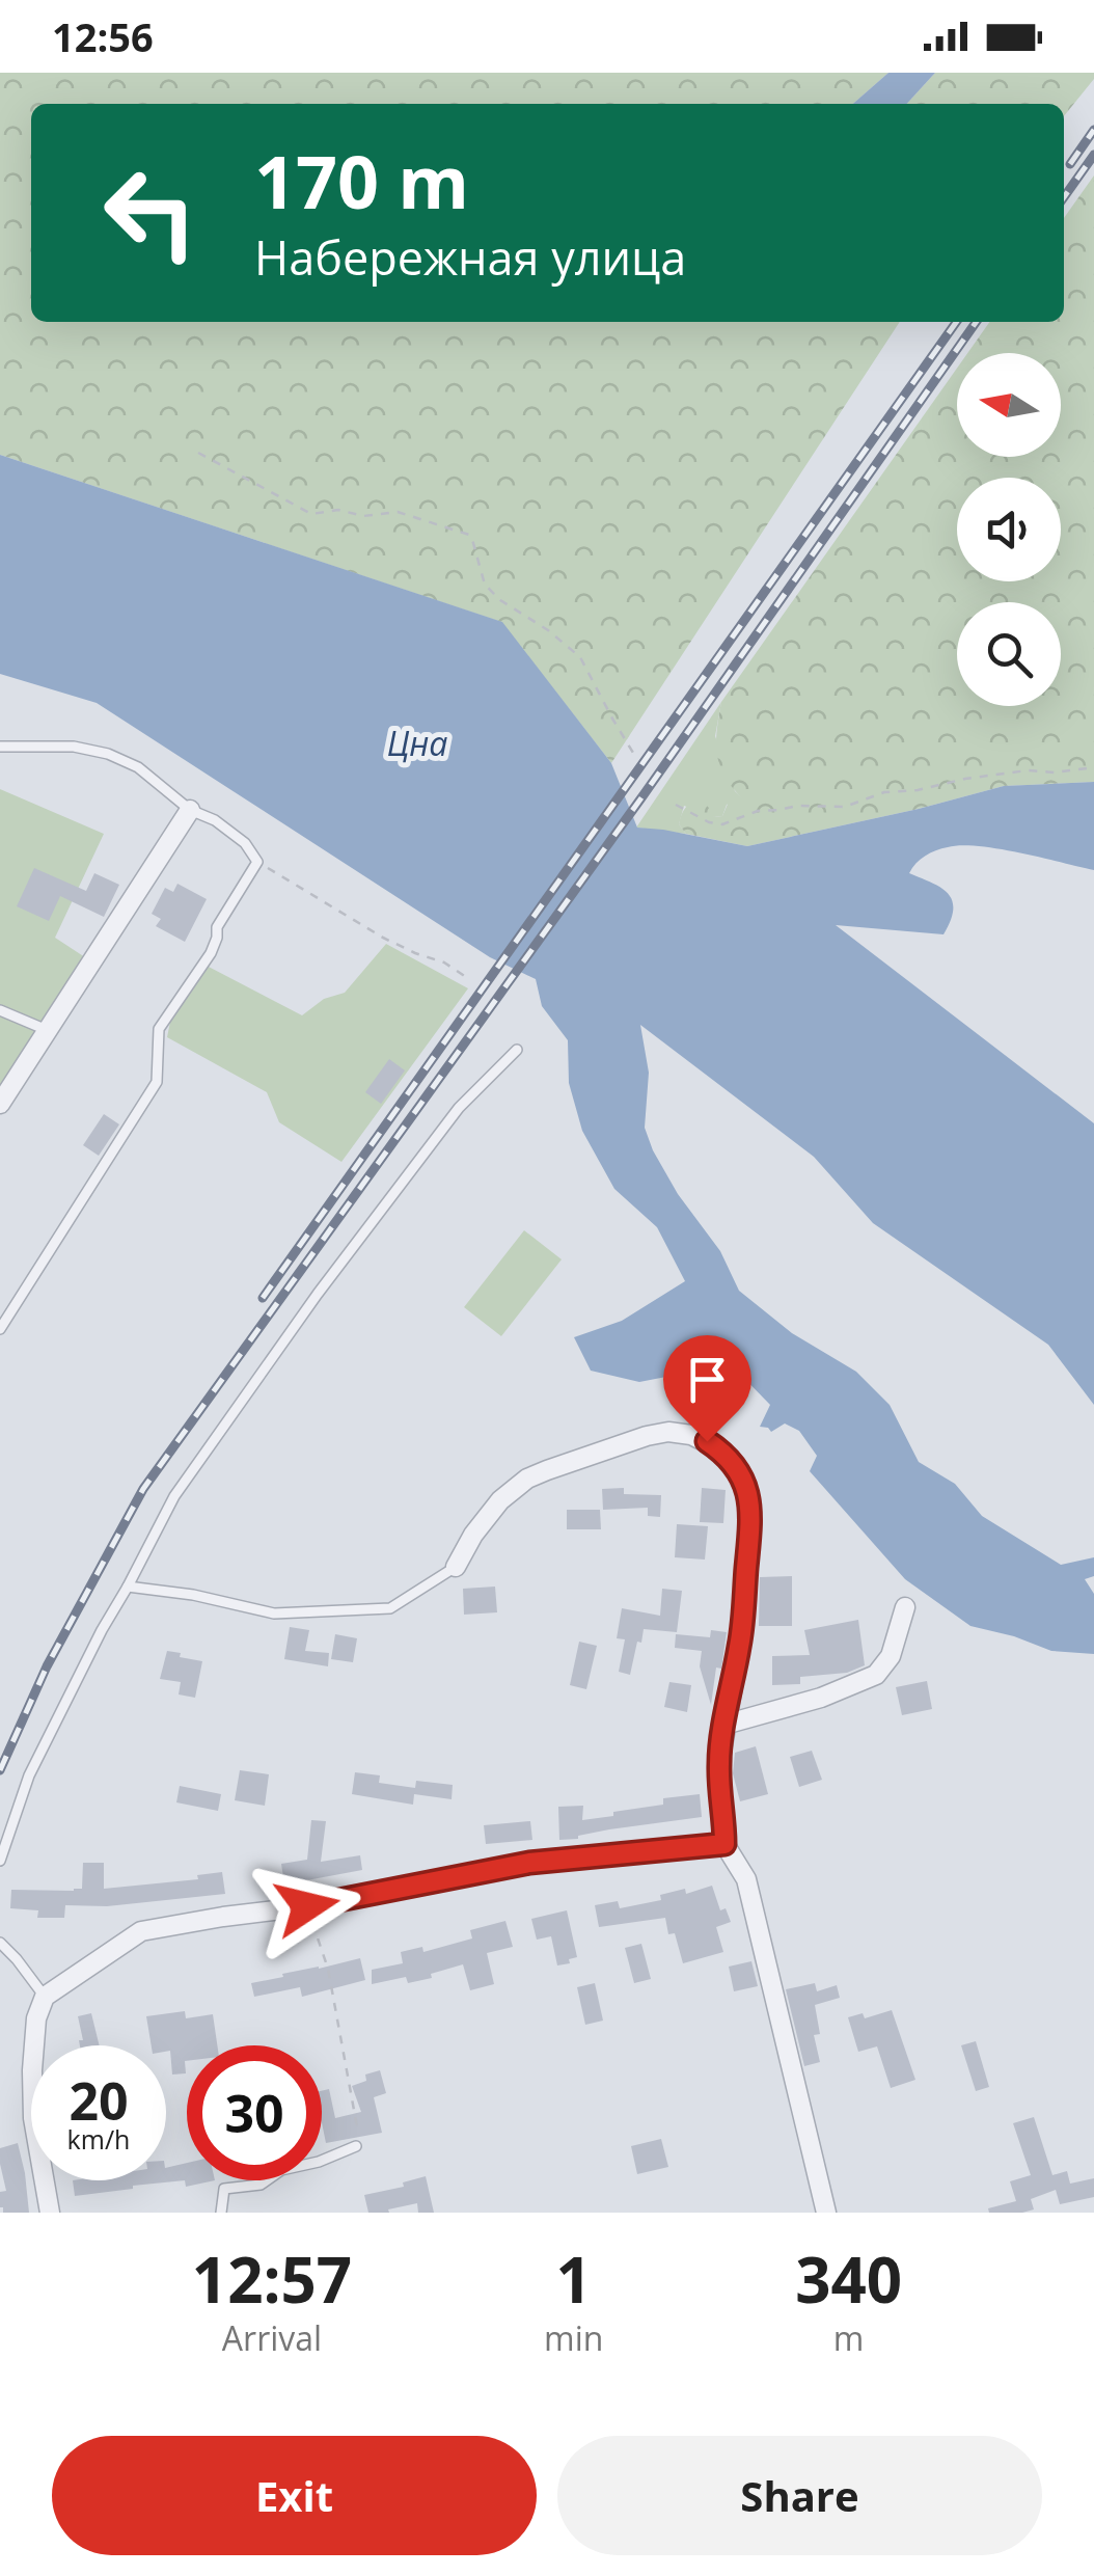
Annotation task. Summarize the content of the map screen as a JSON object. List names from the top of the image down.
{
  "water": ["Цна"],
  "north": "left",
  "page": {
    "status": "12:56",
    "turn": ["170 m", "Набережная улица"],
    "speed": "20 km/h",
    "limit": "30",
    "eta": [
      "12:57",
      "Arrival",
      "1",
      "min",
      "340",
      "m"
    ],
    "buttons": ["Exit", "Share"]
  }
}
